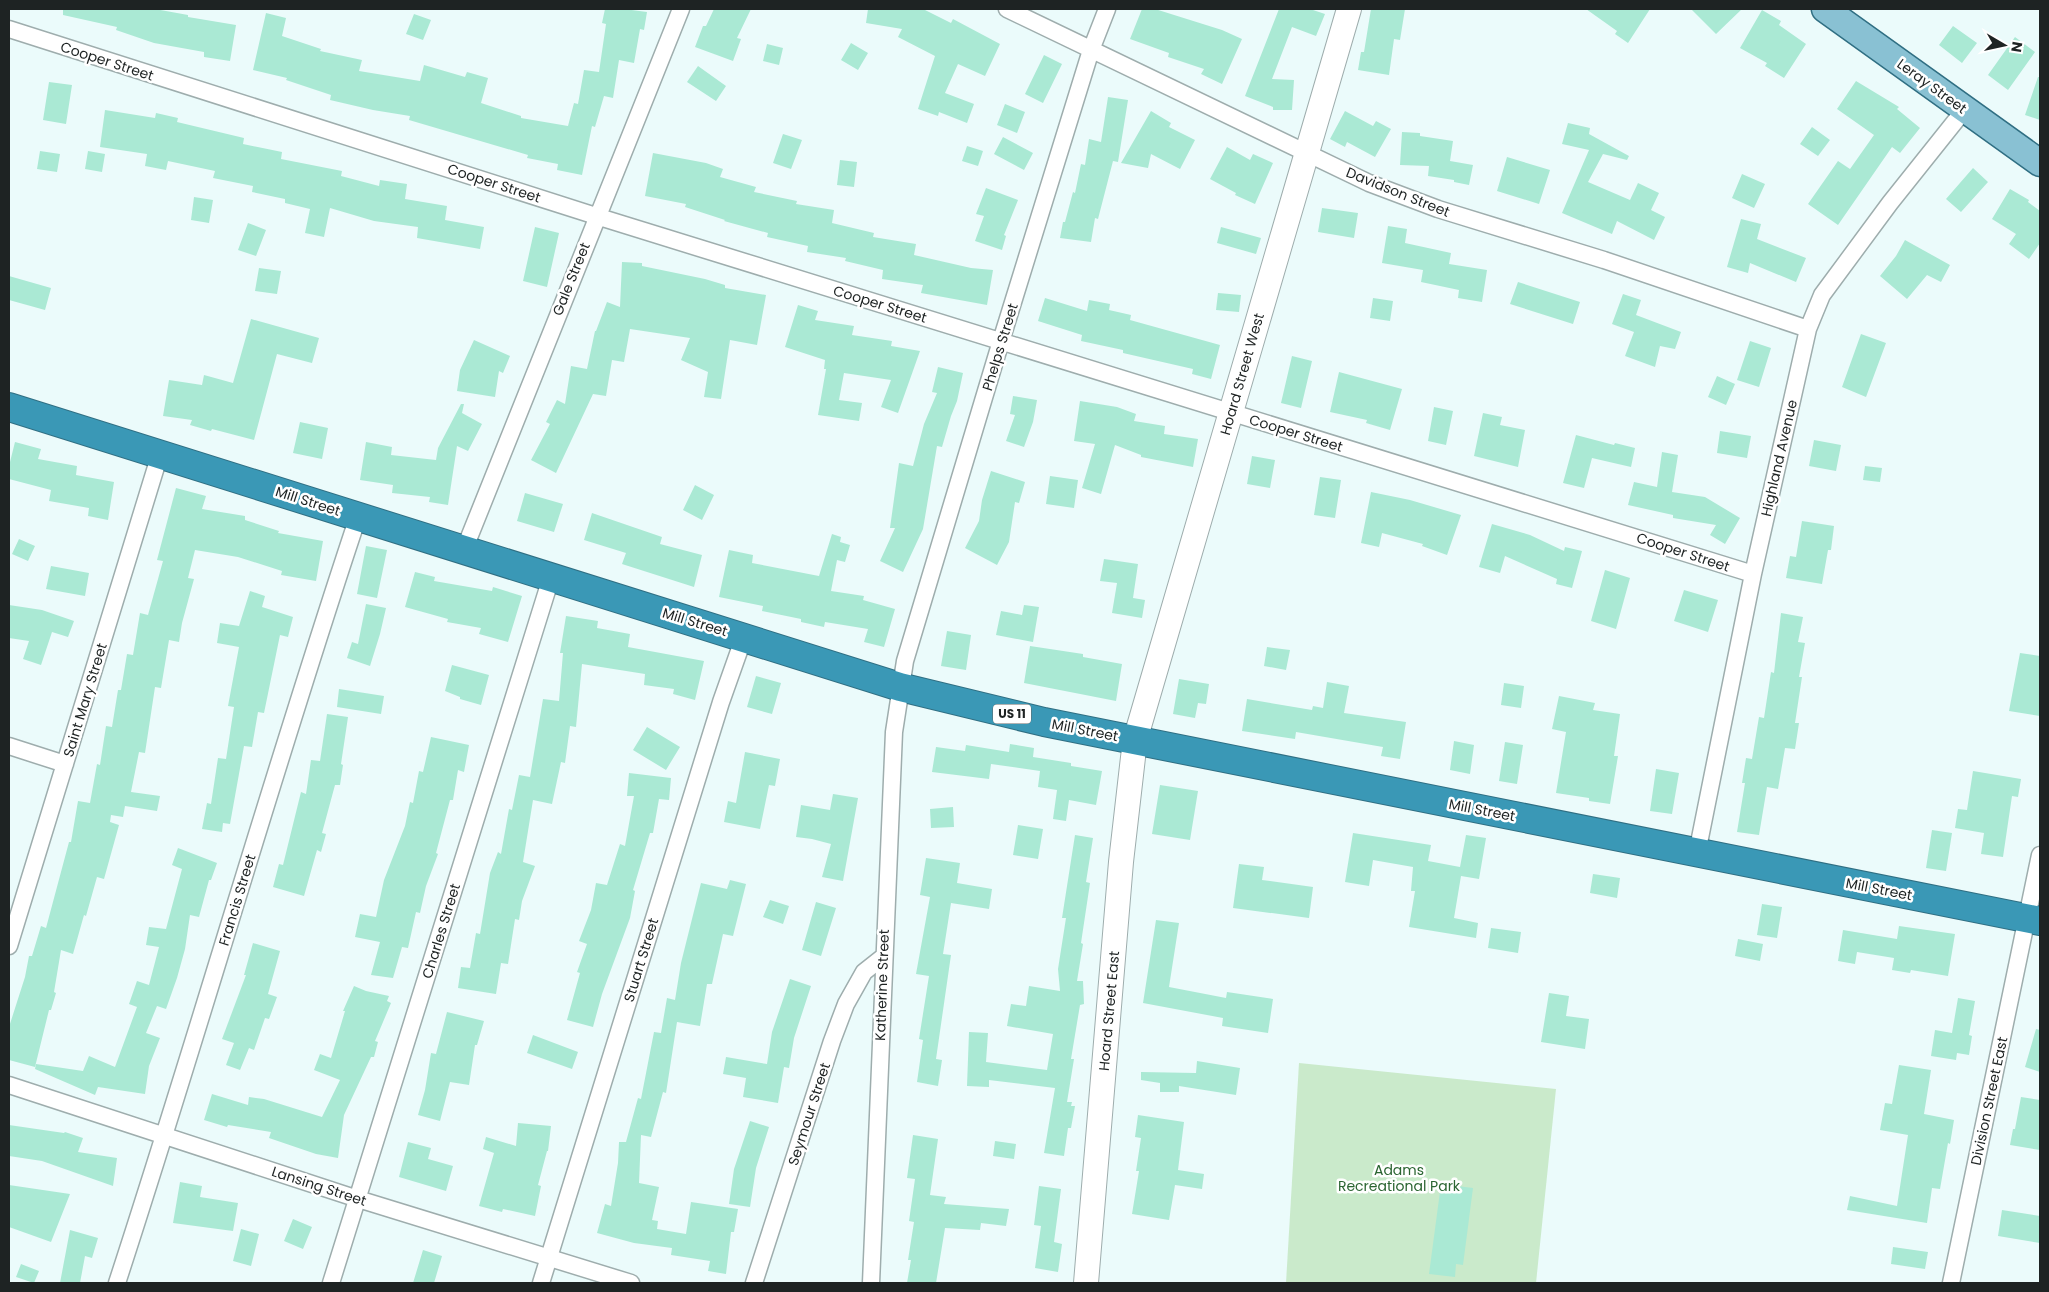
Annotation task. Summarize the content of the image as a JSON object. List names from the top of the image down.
{
  "streets": {
    "highway": ["Mill Street", "US 11"],
    "main road": ["Leray Street"],
    "street": [
      "Cooper Street",
      "Davidson Street",
      "Gale Street",
      "Phelps Street",
      "Hoard Street West",
      "Highland Avenue",
      "Saint Mary Street",
      "Francis Street",
      "Charles Street",
      "Stuart Street",
      "Katherine Street",
      "Hoard Street East",
      "Division Street East",
      "Seymour Street",
      "Lansing Street"
    ]
  },
  "crossings": [
    ["Cooper Street", "Gale Street"],
    ["Cooper Street", "Phelps Street"],
    ["Cooper Street", "Hoard Street West"],
    ["Cooper Street", "Highland Avenue"],
    ["Leray Street", "Highland Avenue"],
    ["Davidson Street", "Phelps Street"],
    ["Davidson Street", "Hoard Street West"],
    ["Davidson Street", "Highland Avenue"],
    ["Gale Street", "Mill Street"],
    ["Phelps Street", "Mill Street"],
    ["Phelps Street", "Katherine Street"],
    ["Hoard Street West", "Mill Street"],
    ["Hoard Street West", "Hoard Street East"],
    ["Highland Avenue", "Mill Street"],
    ["Mill Street", "Saint Mary Street"],
    ["Mill Street", "Francis Street"],
    ["Mill Street", "Charles Street"],
    ["Mill Street", "Stuart Street"],
    ["Mill Street", "Katherine Street"],
    ["Mill Street", "Hoard Street East"],
    ["Mill Street", "Division Street East"],
    ["Francis Street", "Lansing Street"],
    ["Charles Street", "Lansing Street"],
    ["Stuart Street", "Lansing Street"],
    ["Katherine Street", "Seymour Street"]
  ],
  "parks": ["Adams Recreational Park"],
  "north": "right"
}
